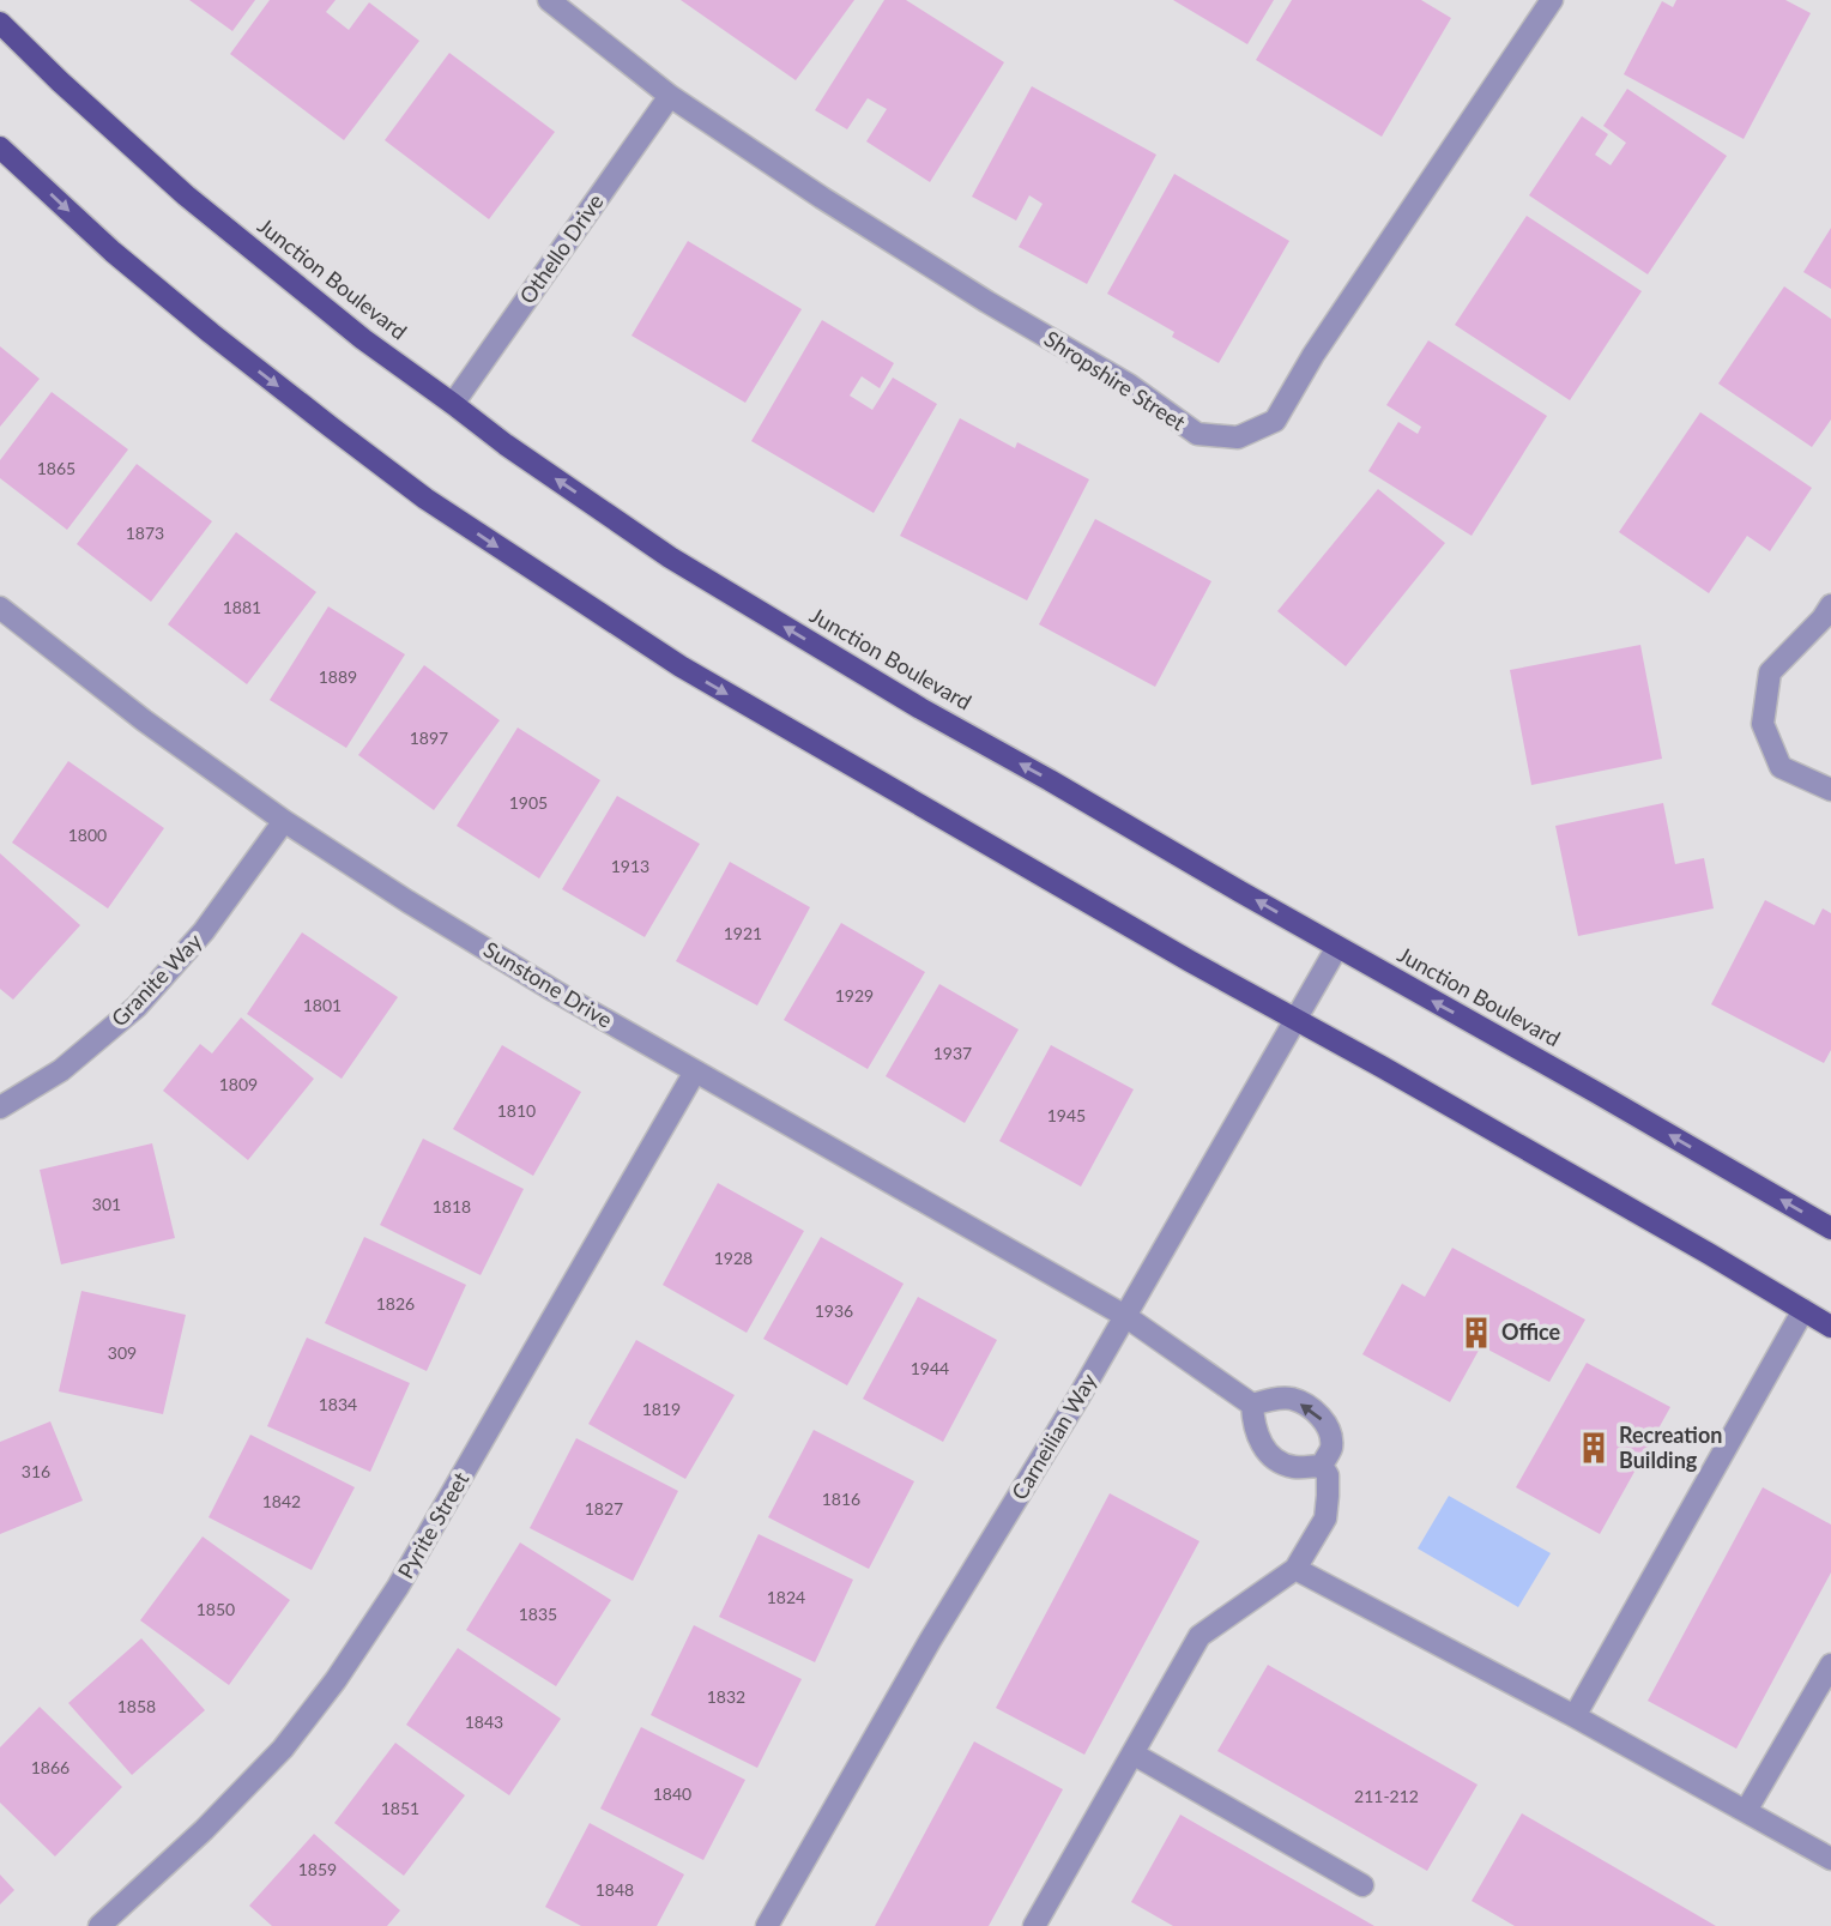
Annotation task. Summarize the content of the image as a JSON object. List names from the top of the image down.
{
  "streets": {
    "main road": ["Junction Boulevard"],
    "street": [
      "Othello Drive",
      "Shropshire Street",
      "Granite Way",
      "Sunstone Drive",
      "Carneilian Way",
      "Pyrite Street"
    ]
  },
  "crossings": [
    ["Othello Drive", "Junction Boulevard"],
    ["Othello Drive", "Shropshire Street"],
    ["Junction Boulevard", "Carneilian Way"],
    ["Granite Way", "Sunstone Drive"],
    ["Sunstone Drive", "Carneilian Way"],
    ["Sunstone Drive", "Pyrite Street"]
  ],
  "places": {
    "building": ["Office", "Recreation Building"]
  },
  "house_numbers": [
    "1865",
    "1873",
    "1881",
    "1889",
    "1897",
    "1905",
    "1800",
    "1913",
    "1921",
    "1929",
    "1801",
    "1937",
    "1809",
    "1810",
    "1945",
    "301",
    "1818",
    "1928",
    "1826",
    "1936",
    "309",
    "1944",
    "1834",
    "1819",
    "316",
    "1816",
    "1842",
    "1827",
    "1824",
    "1850",
    "1835",
    "1832",
    "1858",
    "1843",
    "1866",
    "1840",
    "211-212",
    "1851",
    "1859",
    "1848"
  ]
}
